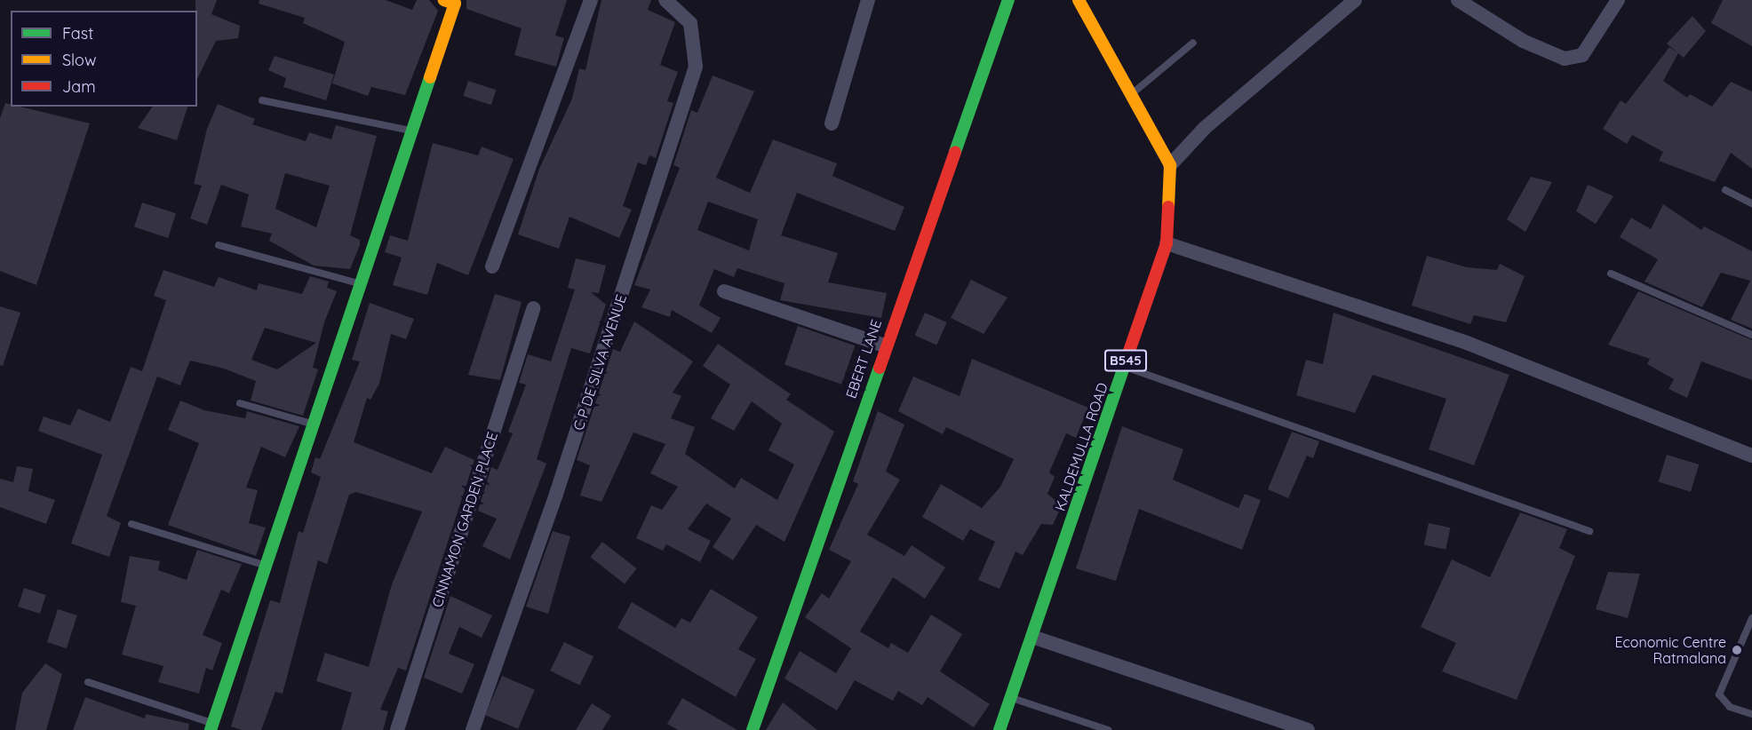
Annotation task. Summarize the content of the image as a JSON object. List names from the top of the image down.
{
  "streets": {
    "street": [
      "EBERT LANE",
      "B545",
      "C P DE SILVA AVENUE",
      "KALDEMULLA ROAD",
      "CINNAMON GARDEN PLACE"
    ]
  },
  "places": ["Economic Centre Ratmalana"],
  "legend": ["Fast", "Slow", "Jam"]
}
